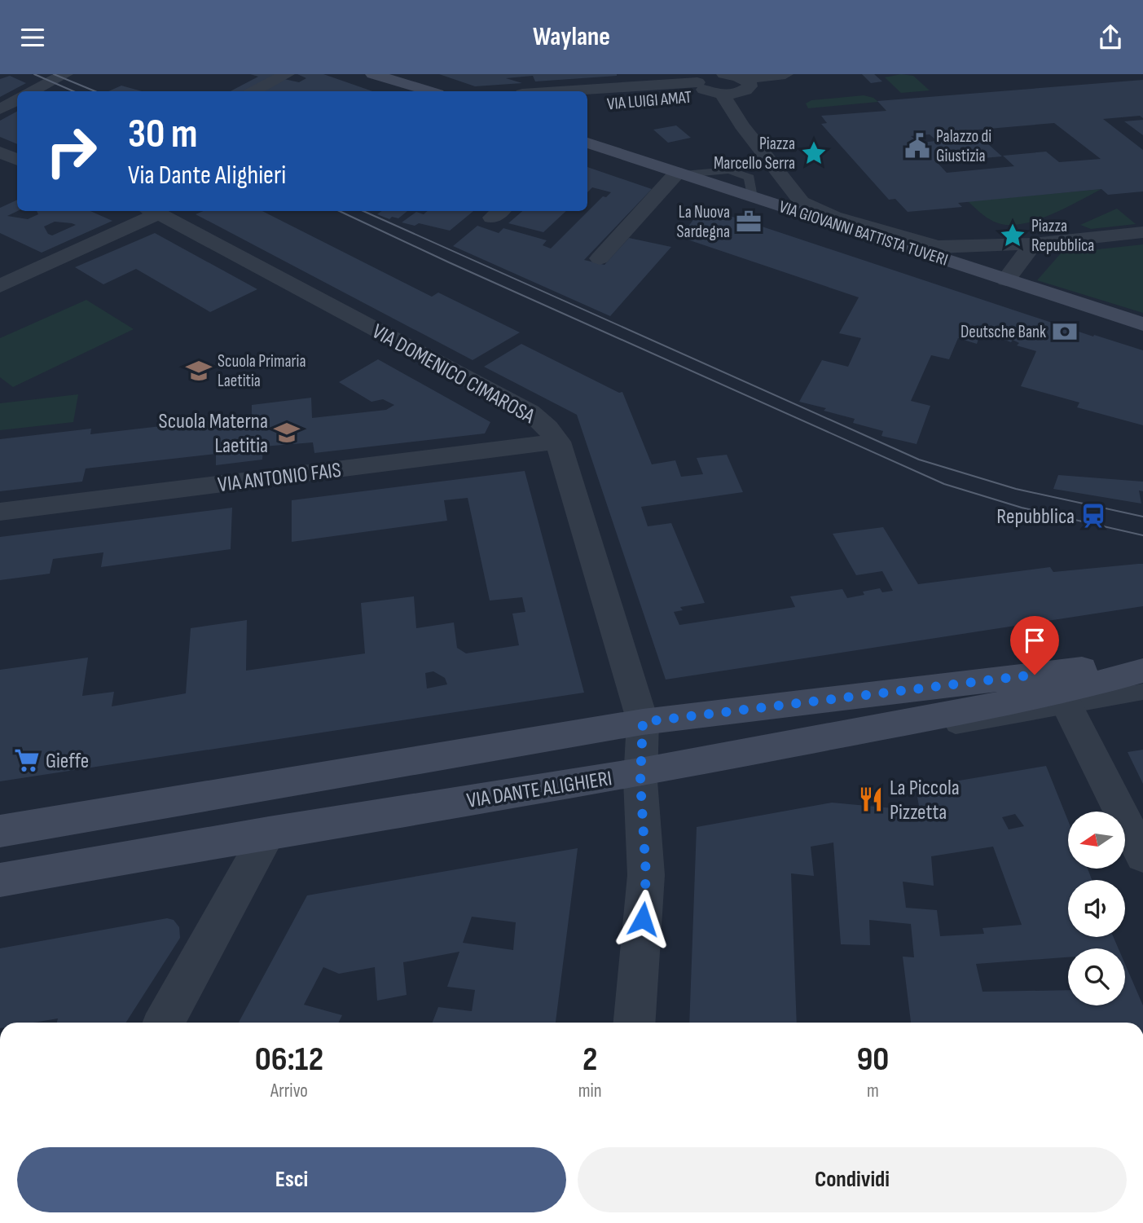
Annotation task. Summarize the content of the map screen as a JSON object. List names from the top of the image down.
{
  "streets": {
    "street": [
      "VIA LUIGI AMAT",
      "VIA GIOVANNI BATTISTA TUVERI",
      "VIA DOMENICO CIMAROSA",
      "VIA ANTONIO FAIS",
      "VIA DANTE ALIGHIERI"
    ]
  },
  "crossings": [
    ["VIA DOMENICO CIMAROSA", "VIA ANTONIO FAIS"],
    ["VIA DOMENICO CIMAROSA", "VIA DANTE ALIGHIERI"]
  ],
  "places": {
    "public building": ["Palazzo di Giustizia"],
    "place": ["Piazza Marcello Serra", "Piazza Repubblica"],
    "office": ["La Nuova Sardegna"],
    "bank": ["Deutsche Bank"],
    "school or university": ["Scuola Primaria Laetitia", "Scuola Materna Laetitia"],
    "station": ["Repubblica"],
    "supermarket": ["Gieffe"],
    "restaurant": ["La Piccola Pizzetta"]
  },
  "north": "left",
  "page": {
    "header": "Waylane",
    "turn": ["30 m", "Via Dante Alighieri"],
    "eta": [
      "06:12",
      "Arrivo",
      "2",
      "min",
      "90",
      "m"
    ],
    "buttons": ["Esci", "Condividi"]
  }
}
